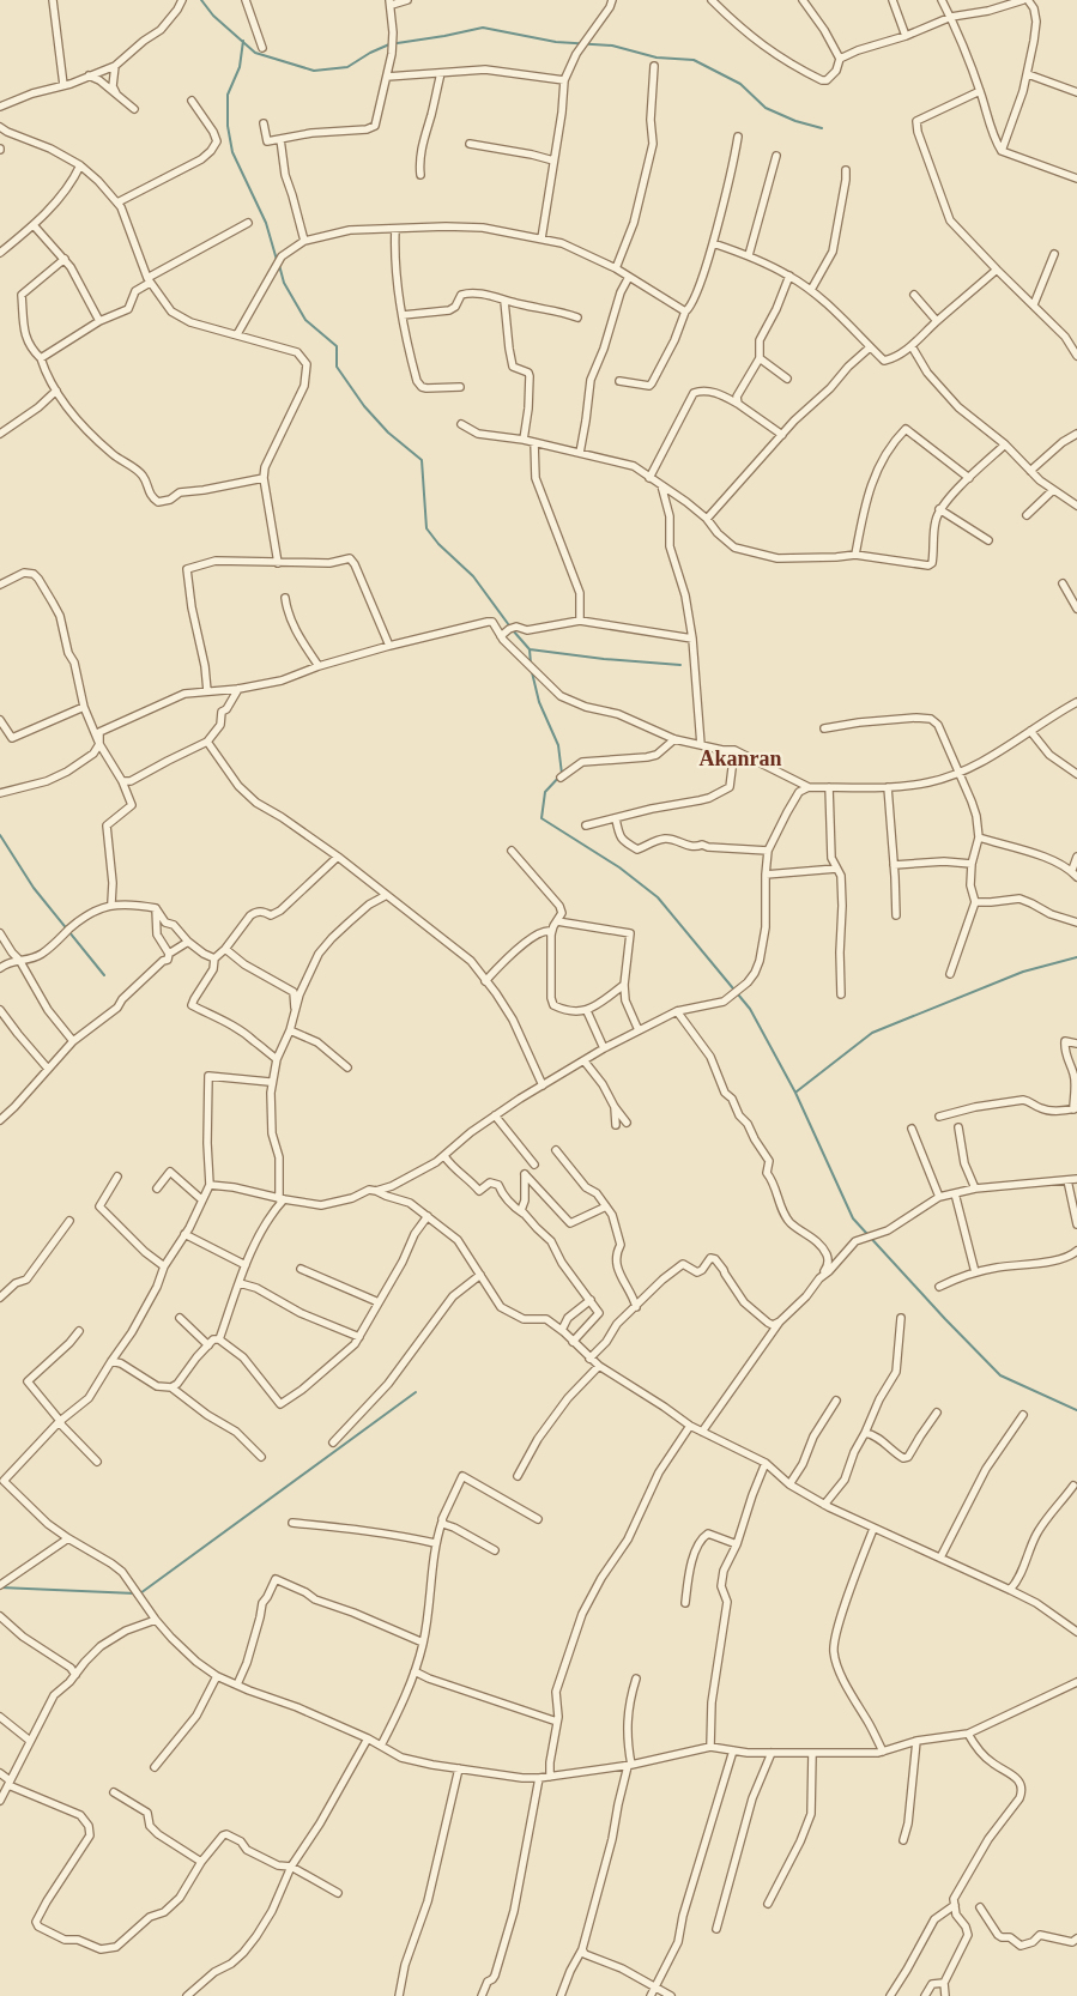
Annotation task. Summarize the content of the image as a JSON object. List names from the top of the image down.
{
  "districts": ["Akanran"]
}
